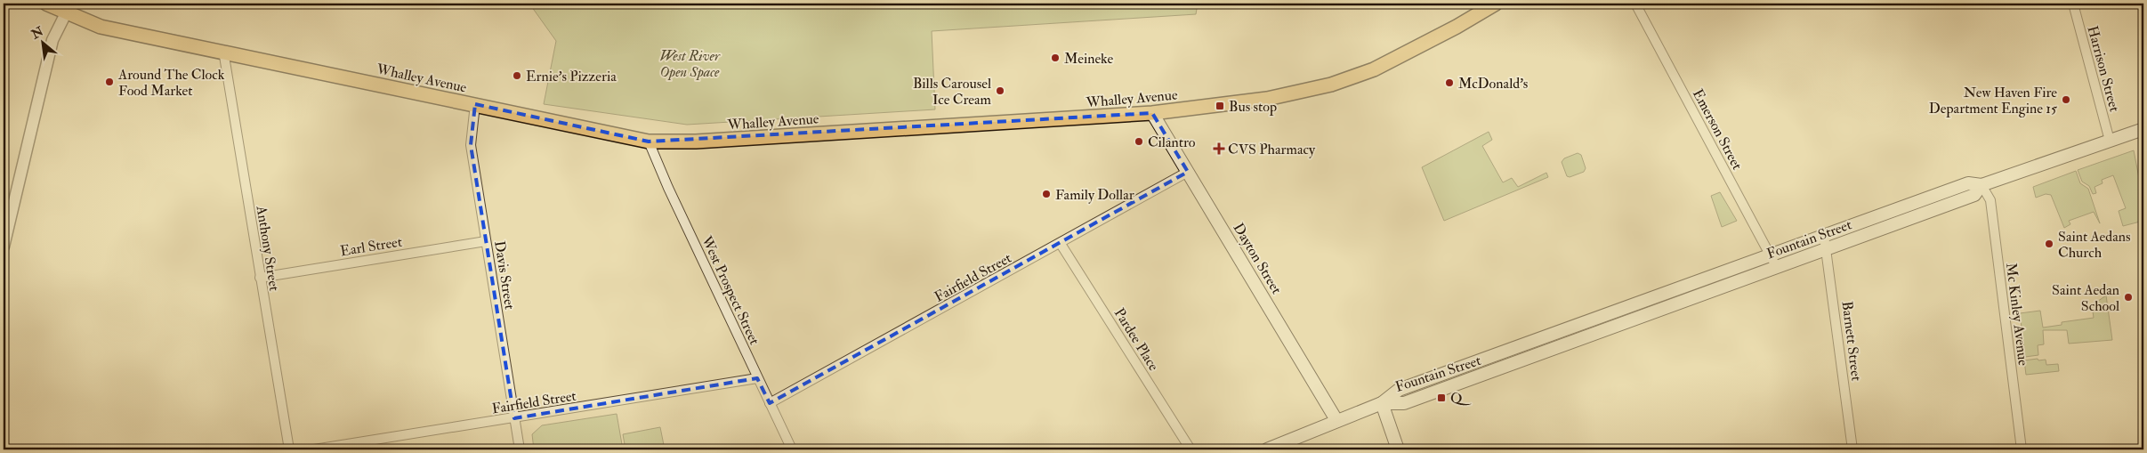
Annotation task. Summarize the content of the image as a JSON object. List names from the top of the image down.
{
  "streets": {
    "main road": ["Whalley Avenue", "Fountain Street", "Dayton Street"],
    "street": [
      "Harrison Street",
      "Emerson Street",
      "Earl Street",
      "Anthony Street",
      "Davis Street",
      "Fairfield Street",
      "West Prospect Street",
      "Mc Kinley Avenue",
      "Pardee Place",
      "Barnett Street"
    ]
  },
  "crossings": [
    ["Harrison Street", "Fountain Street"],
    ["Whalley Avenue", "Anthony Street"],
    ["Whalley Avenue", "Dayton Street"],
    ["Whalley Avenue", "Davis Street"],
    ["Whalley Avenue", "West Prospect Street"],
    ["Emerson Street", "Fountain Street"],
    ["Fountain Street", "Dayton Street"],
    ["Fountain Street", "Mc Kinley Avenue"],
    ["Fountain Street", "Barnett Street"],
    ["Earl Street", "Anthony Street"],
    ["Earl Street", "Davis Street"],
    ["Dayton Street", "Fairfield Street"],
    ["Davis Street", "Fairfield Street"],
    ["Fairfield Street", "West Prospect Street"],
    ["Fairfield Street", "Pardee Place"]
  ],
  "parks": ["West River Open Space"],
  "places": {
    "other": [
      "Meineke",
      "Ernie's Pizzeria",
      "Around The Clock Food Market",
      "McDonald's",
      "Bills Carousel Ice Cream",
      "New Haven Fire Department Engine 15",
      "Cilantro",
      "Family Dollar",
      "Saint Aedans Church",
      "Saint Aedan School"
    ],
    "transit": ["Bus stop", "Q"],
    "health": ["CVS Pharmacy"]
  },
  "north": "top left"
}
